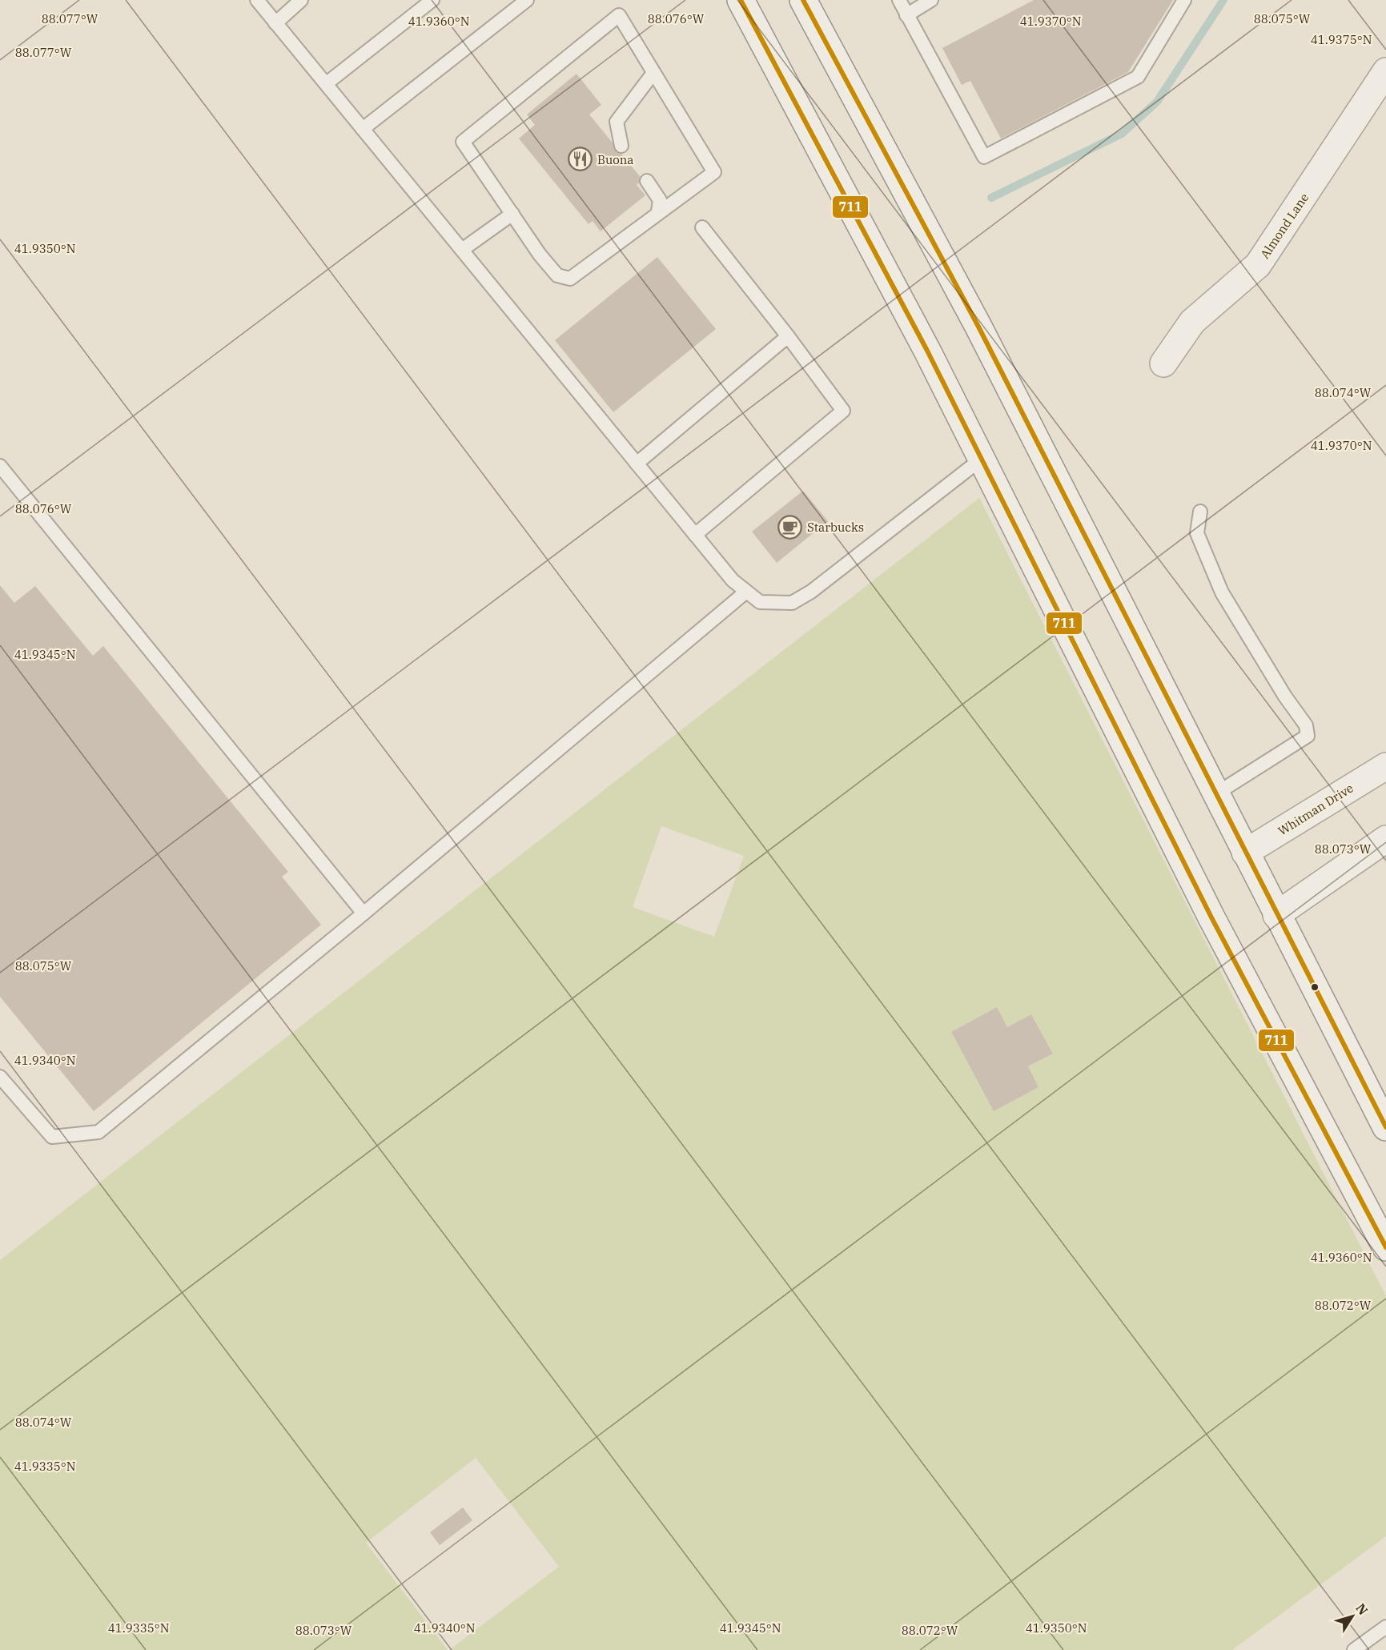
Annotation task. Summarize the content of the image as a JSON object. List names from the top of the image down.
{
  "streets": {
    "main road": ["Almond Lane", "Whitman Drive"]
  },
  "places": {
    "restaurant": ["Buona"],
    "cafe": ["Starbucks"]
  },
  "lines": ["transit line 711"],
  "north": "top right",
  "coordinates": [
    "88.075°W",
    "88.077°W",
    "88.076°W",
    "41.9360°N",
    "41.9370°N",
    "41.9375°N",
    "41.9350°N",
    "88.074°W",
    "41.9345°N",
    "88.073°W",
    "41.9340°N",
    "88.072°W",
    "41.9335°N"
  ]
}
